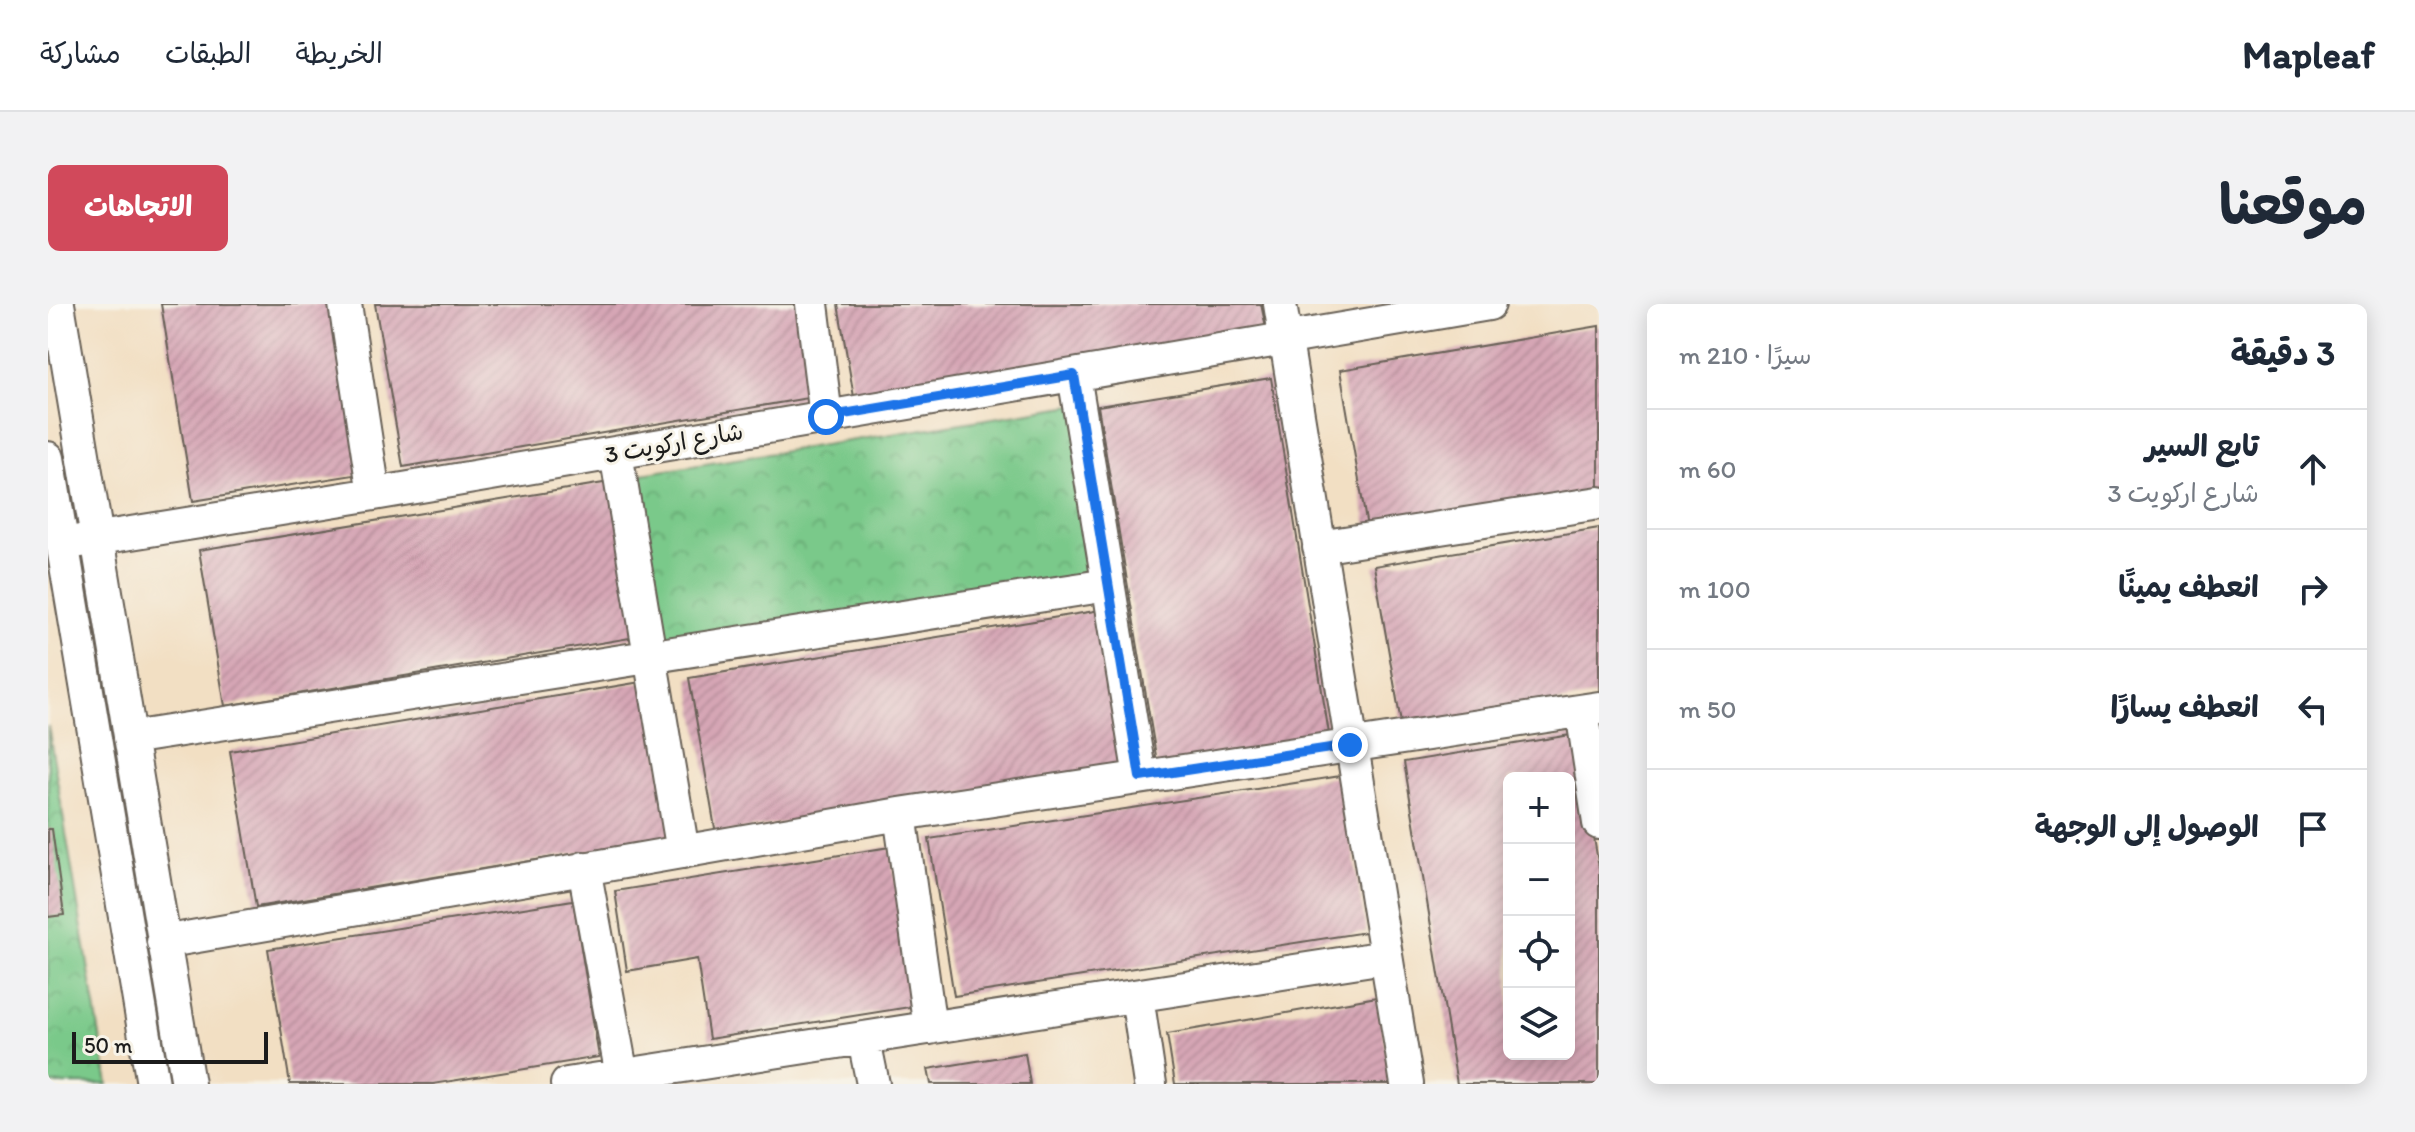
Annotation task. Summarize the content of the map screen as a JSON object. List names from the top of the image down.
{
  "streets": {
    "street": ["شارع اركويت 3"]
  },
  "scale_bar": "50 m",
  "page": {
    "header": "Mapleaf",
    "nav": ["الخريطة", "الطبقات", "مشاركة"],
    "title": "موقعنا",
    "buttons": "الاتجاهات",
    "heading": ["3 دقيقة", "سيرًا · 210 m"],
    "list": [
      ["تابع السير", "شارع اركويت 3", "60 m"],
      ["انعطف يمينًا", "100 m"],
      ["انعطف يسارًا", "50 m"],
      "الوصول إلى الوجهة"
    ],
    "map_buttons": ["+", "−"],
    "scale": "50 m"
  }
}
